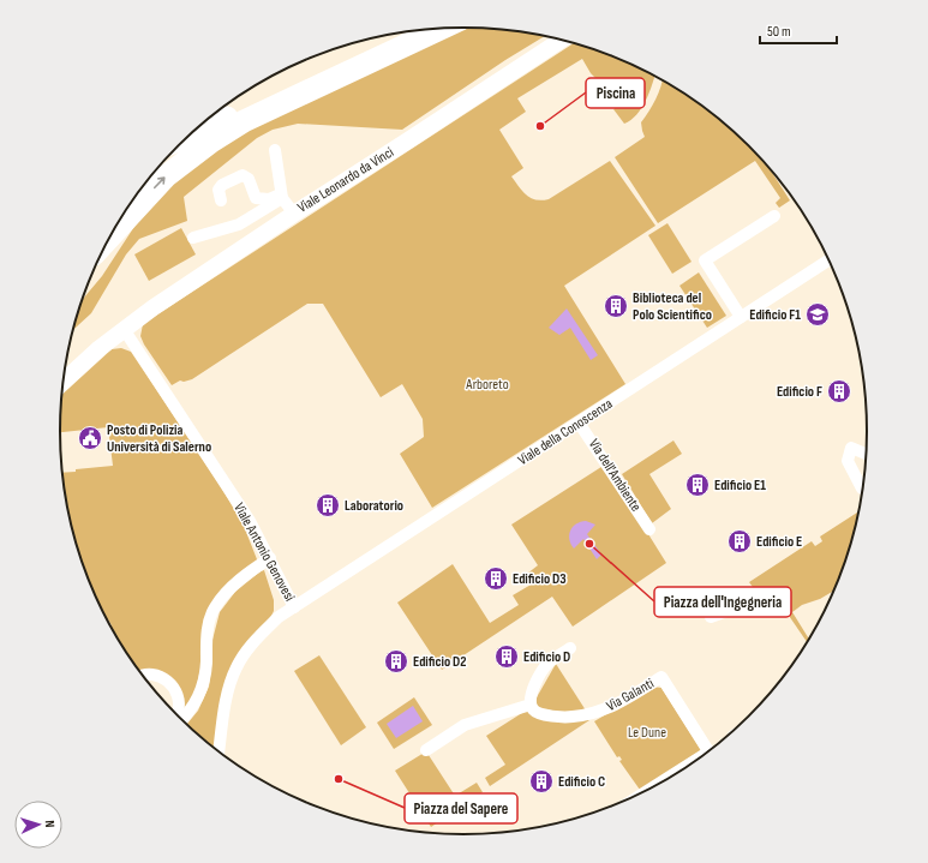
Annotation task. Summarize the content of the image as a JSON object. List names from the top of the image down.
{
  "streets": {
    "street": [
      "Viale Leonardo da Vinci",
      "Viale della Conoscenza",
      "Via dell'Ambiente",
      "Viale Antonio Genovesi",
      "Via Galanti"
    ]
  },
  "crossings": [
    ["Viale Leonardo da Vinci", "Viale Antonio Genovesi"],
    ["Viale della Conoscenza", "Via dell'Ambiente"],
    ["Viale della Conoscenza", "Viale Antonio Genovesi"]
  ],
  "parks": ["Arboreto", "Le Dune"],
  "places": {
    "other": ["Piscina", "Piazza dell'Ingegneria", "Piazza del Sapere"],
    "building": [
      "Biblioteca del Polo Scientifico",
      "Edificio F",
      "Edificio E1",
      "Laboratorio",
      "Edificio E",
      "Edificio D3",
      "Edificio D",
      "Edificio D2",
      "Edificio C"
    ],
    "school or university": ["Edificio F1"],
    "public building": ["Posto di Polizia Università di Salerno"]
  },
  "scale_bar": "50 m",
  "north": "right"
}
